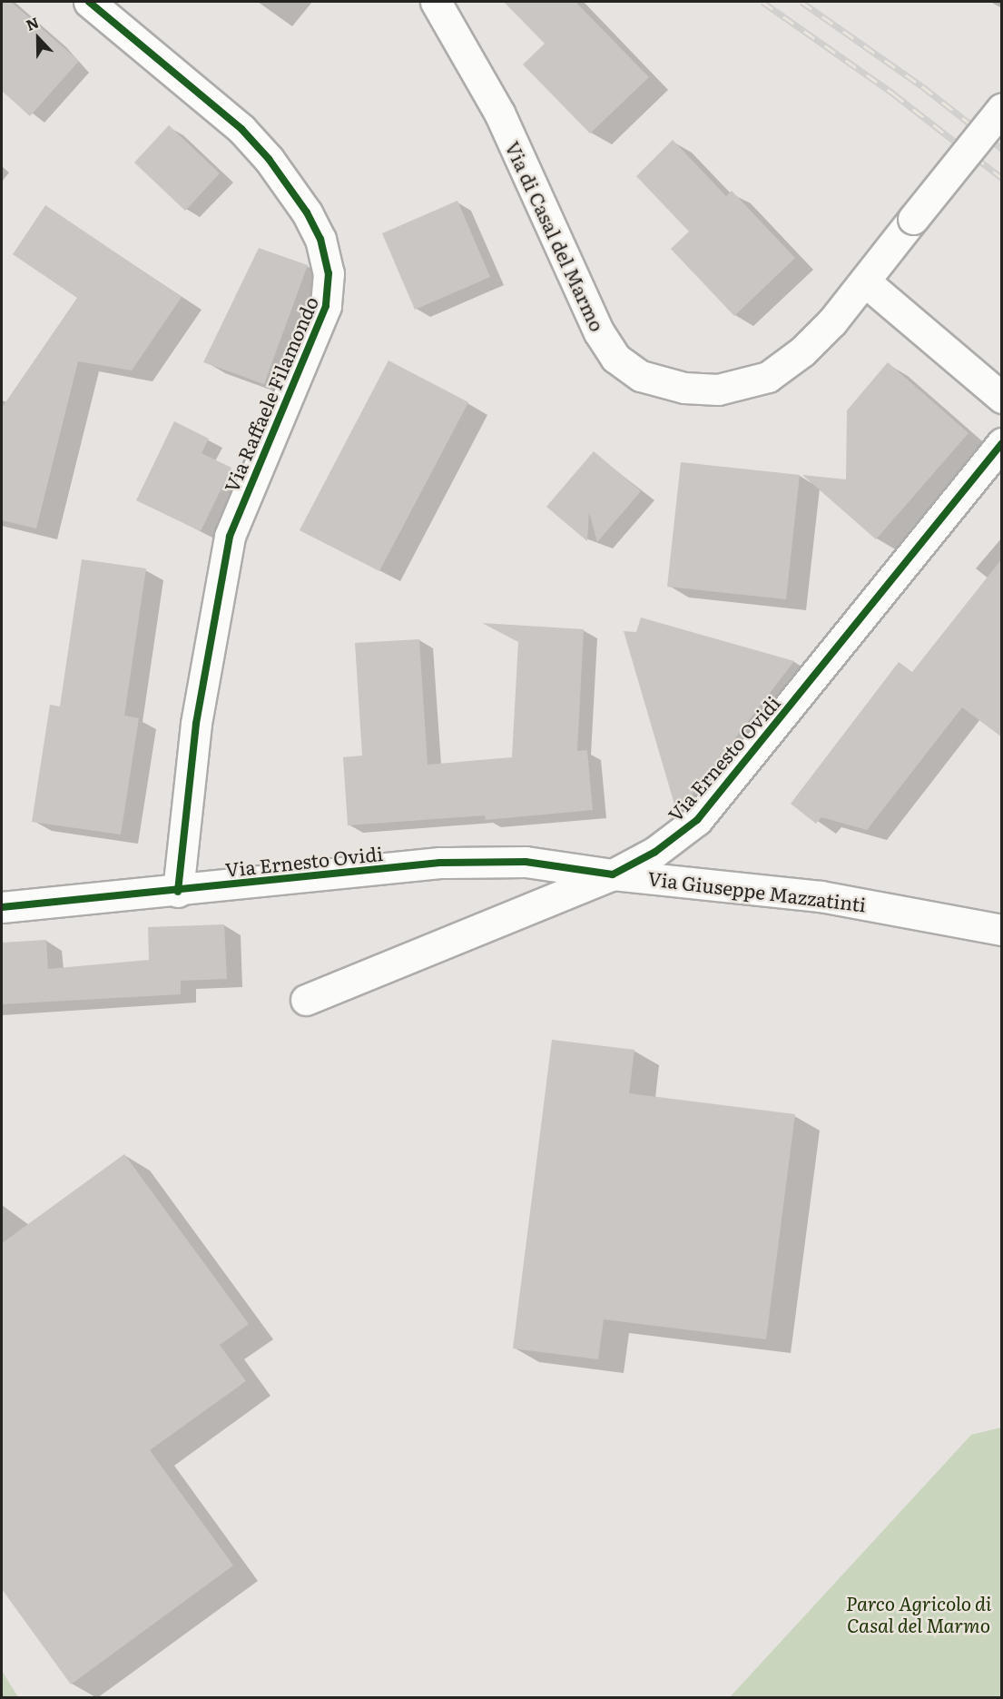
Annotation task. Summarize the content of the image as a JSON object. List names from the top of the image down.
{
  "streets": {
    "street": [
      "Via di Casal del Marmo",
      "Via Raffaele Filamondo",
      "Via Ernesto Ovidi",
      "Via Giuseppe Mazzatinti"
    ]
  },
  "crossings": [
    ["Via Raffaele Filamondo", "Via Ernesto Ovidi"],
    ["Via Ernesto Ovidi", "Via Giuseppe Mazzatinti"]
  ],
  "parks": ["Parco Agricolo di Casal del Marmo"],
  "north": "top"
}
